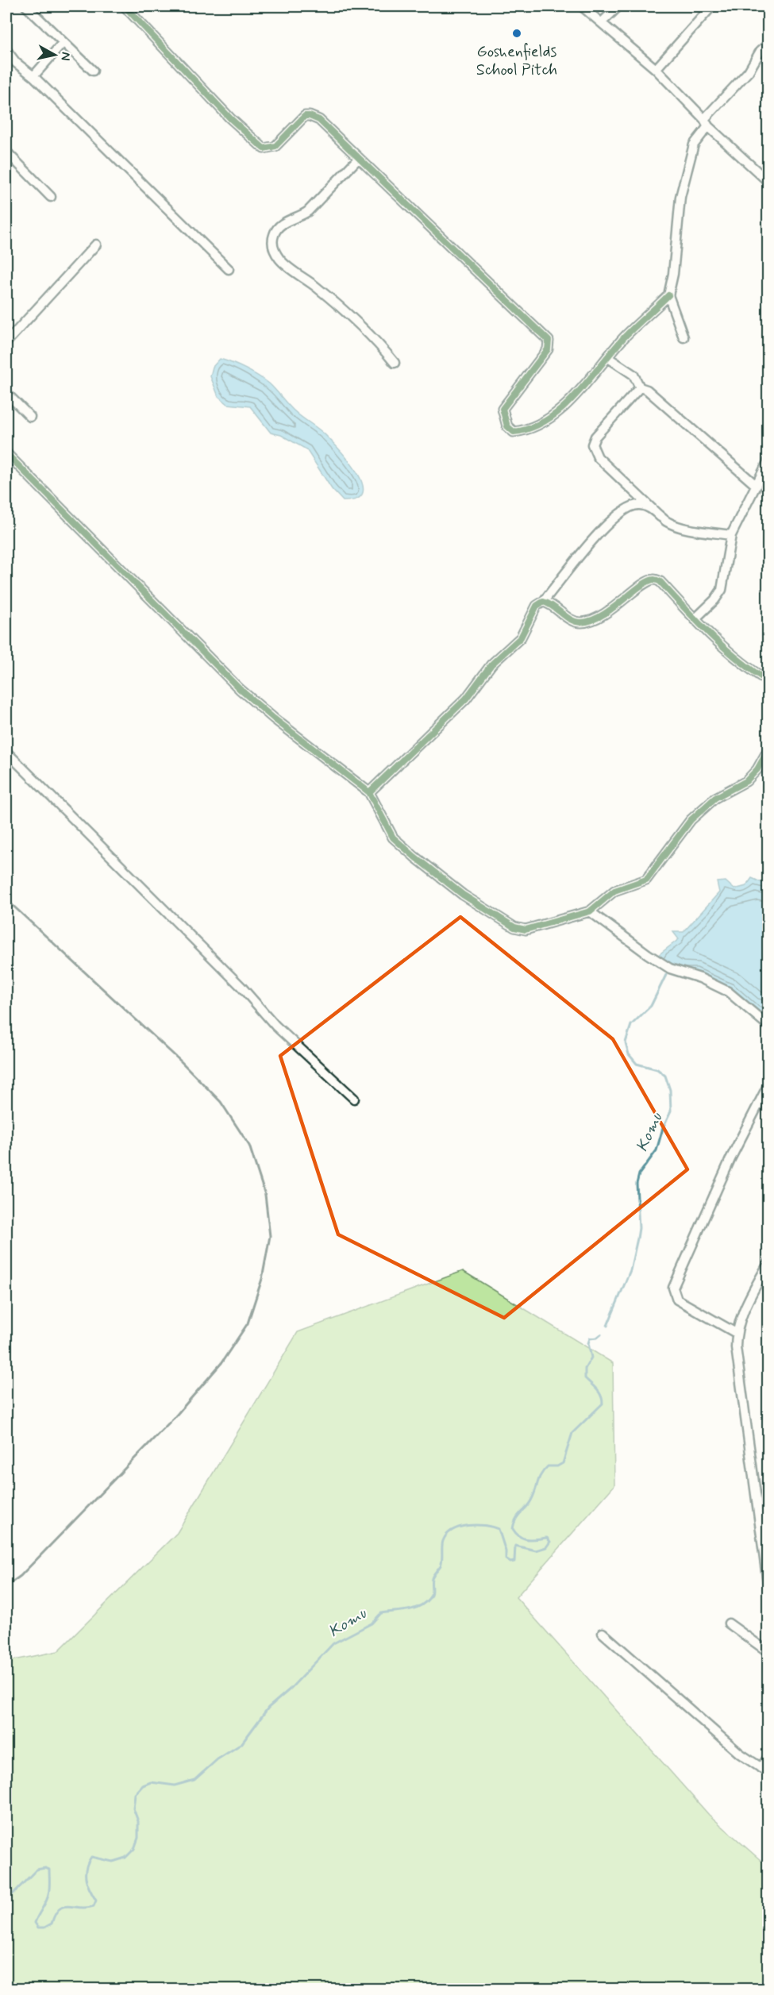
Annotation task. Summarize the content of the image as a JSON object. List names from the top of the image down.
{
  "water": ["Komu"],
  "places": ["Goshenfields School Pitch"],
  "north": "right"
}
